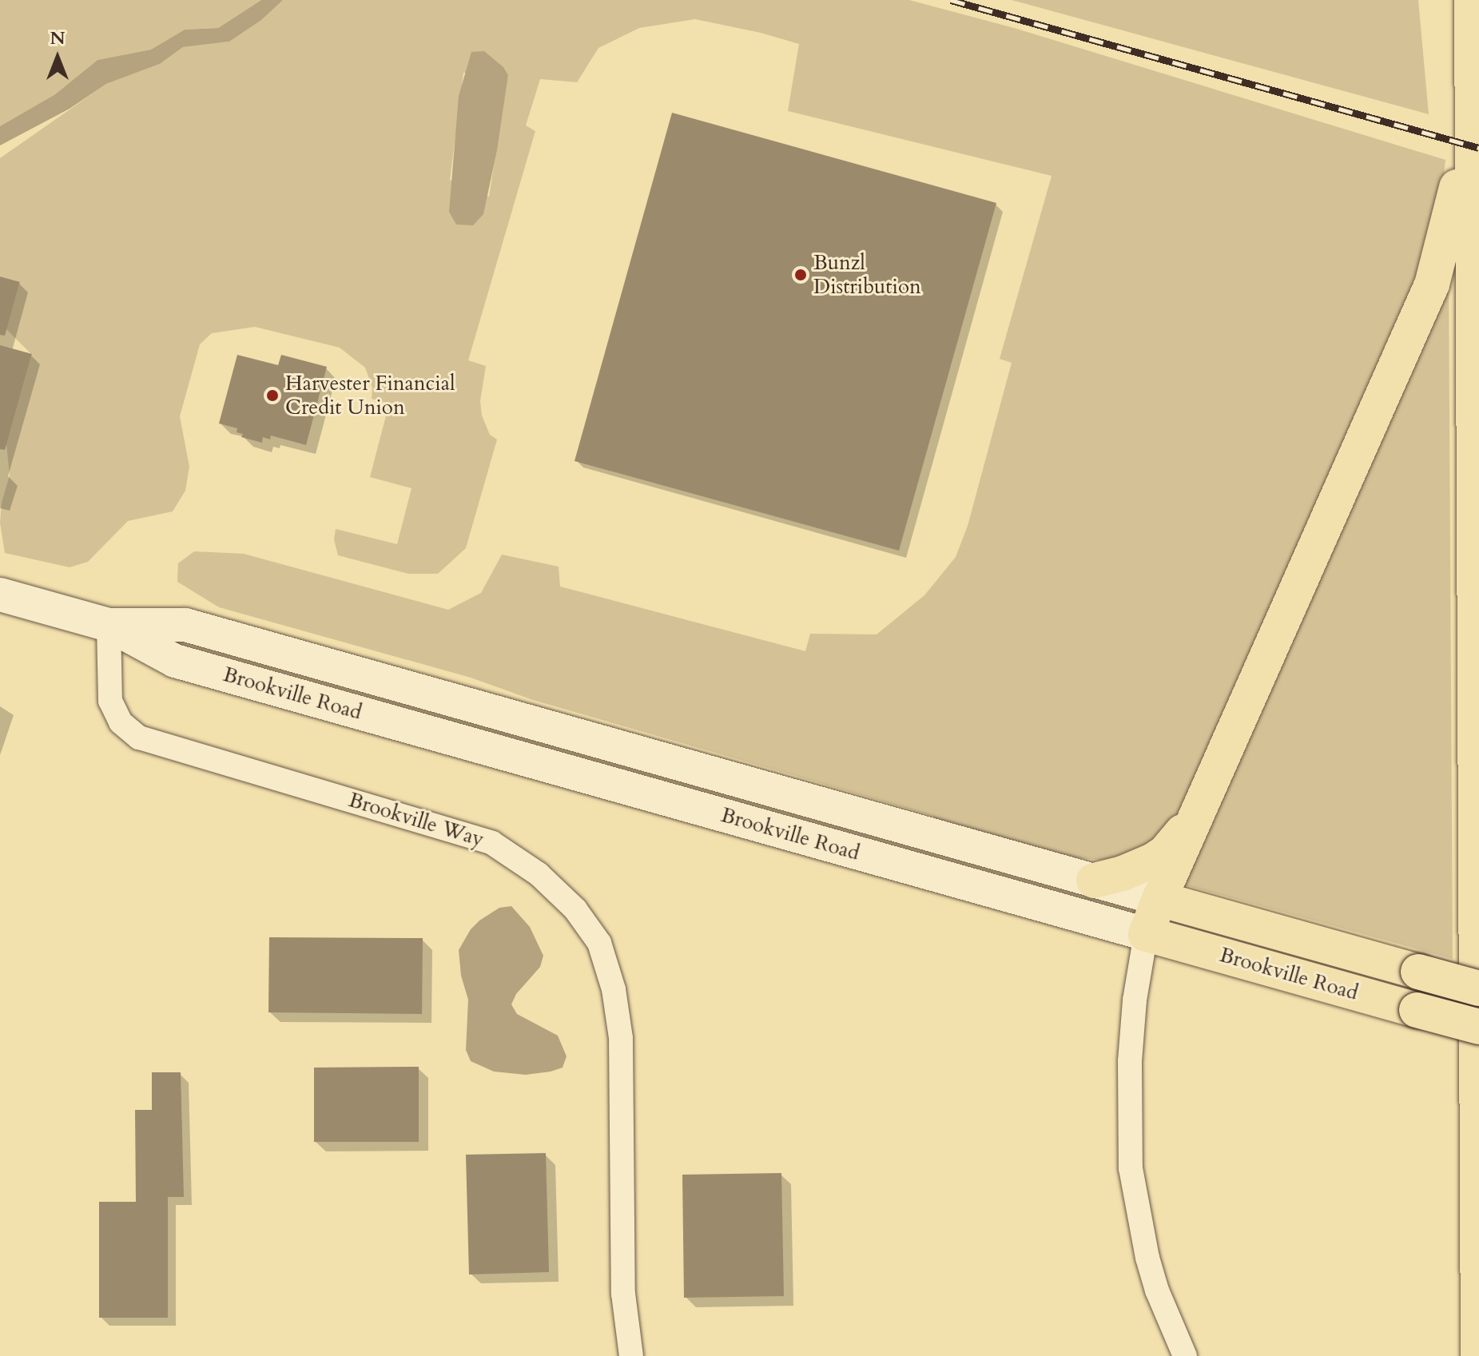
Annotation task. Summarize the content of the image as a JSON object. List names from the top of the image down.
{
  "streets": {
    "main road": ["Brookville Road"],
    "street": ["Brookville Way"]
  },
  "crossings": [
    ["Brookville Road", "Brookville Way"]
  ],
  "places": ["Bunzl Distribution", "Harvester Financial Credit Union"],
  "north": "top"
}
